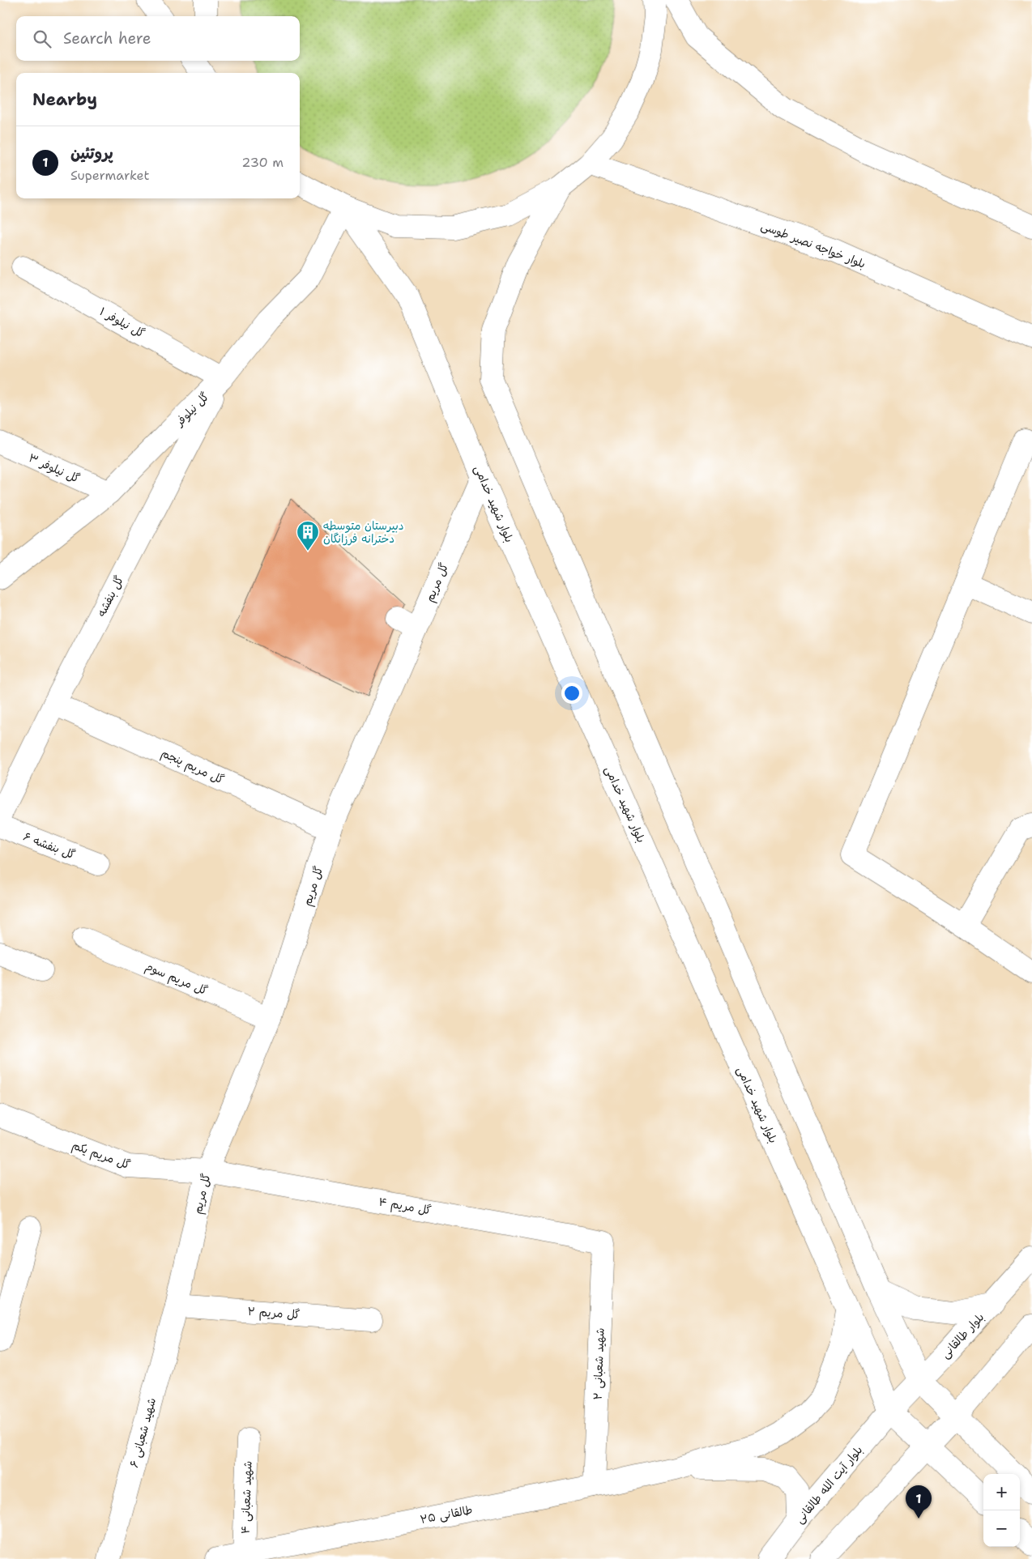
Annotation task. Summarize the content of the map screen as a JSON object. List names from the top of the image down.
{
  "streets": {
    "street": [
      "بلوار خواجه نصیر طوسی",
      "گل نیلوفر ۱",
      "گل نیلوفر",
      "گل نیلوفر ۳",
      "بلوار شهید خدامی",
      "گل مریم",
      "گل بنفشه",
      "گل مریم پنجم",
      "گل بنفشه ۶",
      "گل مریم سوم",
      "گل مریم یکم",
      "گل مریم ۴",
      "گل مریم ۲",
      "بلوار طالقانی",
      "شهید شعبانی ۲",
      "شهید شعبانی ۶",
      "بلوار آیت الله طالقانی",
      "شهید شعبانی ۴",
      "طالقانی ۲۵"
    ]
  },
  "crossings": [
    ["گل نیلوفر ۱", "گل نیلوفر"],
    ["گل نیلوفر ۱", "گل بنفشه"],
    ["گل نیلوفر", "گل نیلوفر ۳"],
    ["گل نیلوفر", "بلوار شهید خدامی"],
    ["گل نیلوفر", "گل بنفشه"],
    ["بلوار شهید خدامی", "گل مریم"],
    ["بلوار شهید خدامی", "بلوار طالقانی"],
    ["بلوار شهید خدامی", "بلوار آیت الله طالقانی"],
    ["گل مریم", "گل مریم پنجم"],
    ["گل مریم", "گل مریم سوم"],
    ["گل مریم", "گل مریم یکم"],
    ["گل مریم", "گل مریم ۴"],
    ["گل مریم", "گل مریم ۲"],
    ["گل مریم", "شهید شعبانی ۶"],
    ["گل بنفشه", "گل مریم پنجم"],
    ["گل مریم یکم", "گل مریم ۴"],
    ["گل مریم ۴", "شهید شعبانی ۲"],
    ["گل مریم ۲", "شهید شعبانی ۶"],
    ["بلوار طالقانی", "بلوار آیت الله طالقانی"],
    ["شهید شعبانی ۲", "طالقانی ۲۵"],
    ["شهید شعبانی ۴", "طالقانی ۲۵"]
  ],
  "places": {
    "building": ["دبیرستان متوسطه دخترانه فرزانگان"]
  },
  "page": {
    "search": "Search here",
    "heading": "Nearby",
    "list": [
      {
        "mark": "1",
        "name": "پروتئین",
        "note": "Supermarket",
        "value": "230 m"
      }
    ],
    "map_buttons": ["+", "−"],
    "pins": "1"
  }
}
